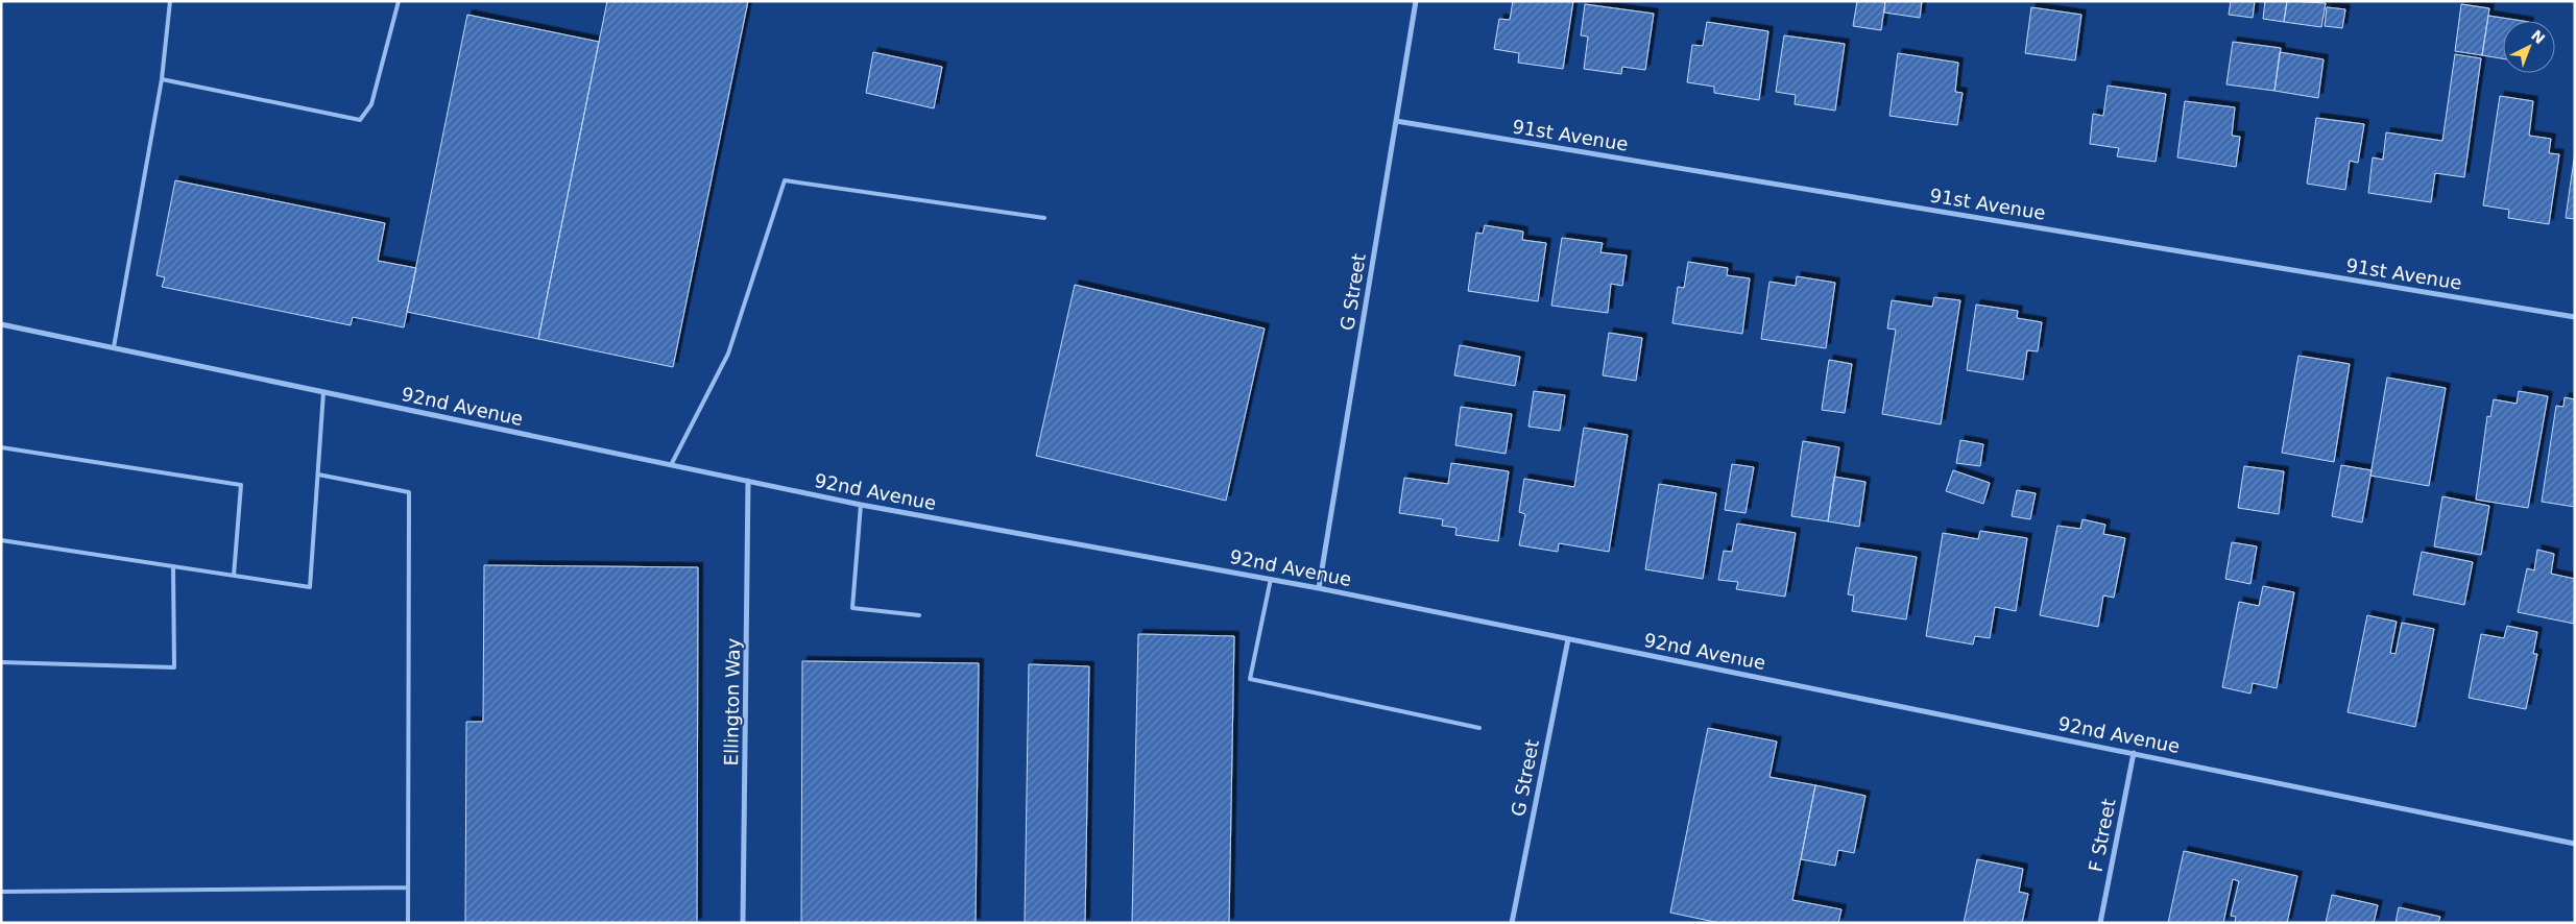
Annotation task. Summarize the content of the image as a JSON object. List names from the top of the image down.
{
  "streets": {
    "street": [
      "91st Avenue",
      "G Street",
      "92nd Avenue",
      "Ellington Way",
      "F Street"
    ]
  },
  "crossings": [
    ["91st Avenue", "G Street"],
    ["G Street", "92nd Avenue"],
    ["92nd Avenue", "Ellington Way"],
    ["92nd Avenue", "F Street"]
  ],
  "north": "top right"
}
